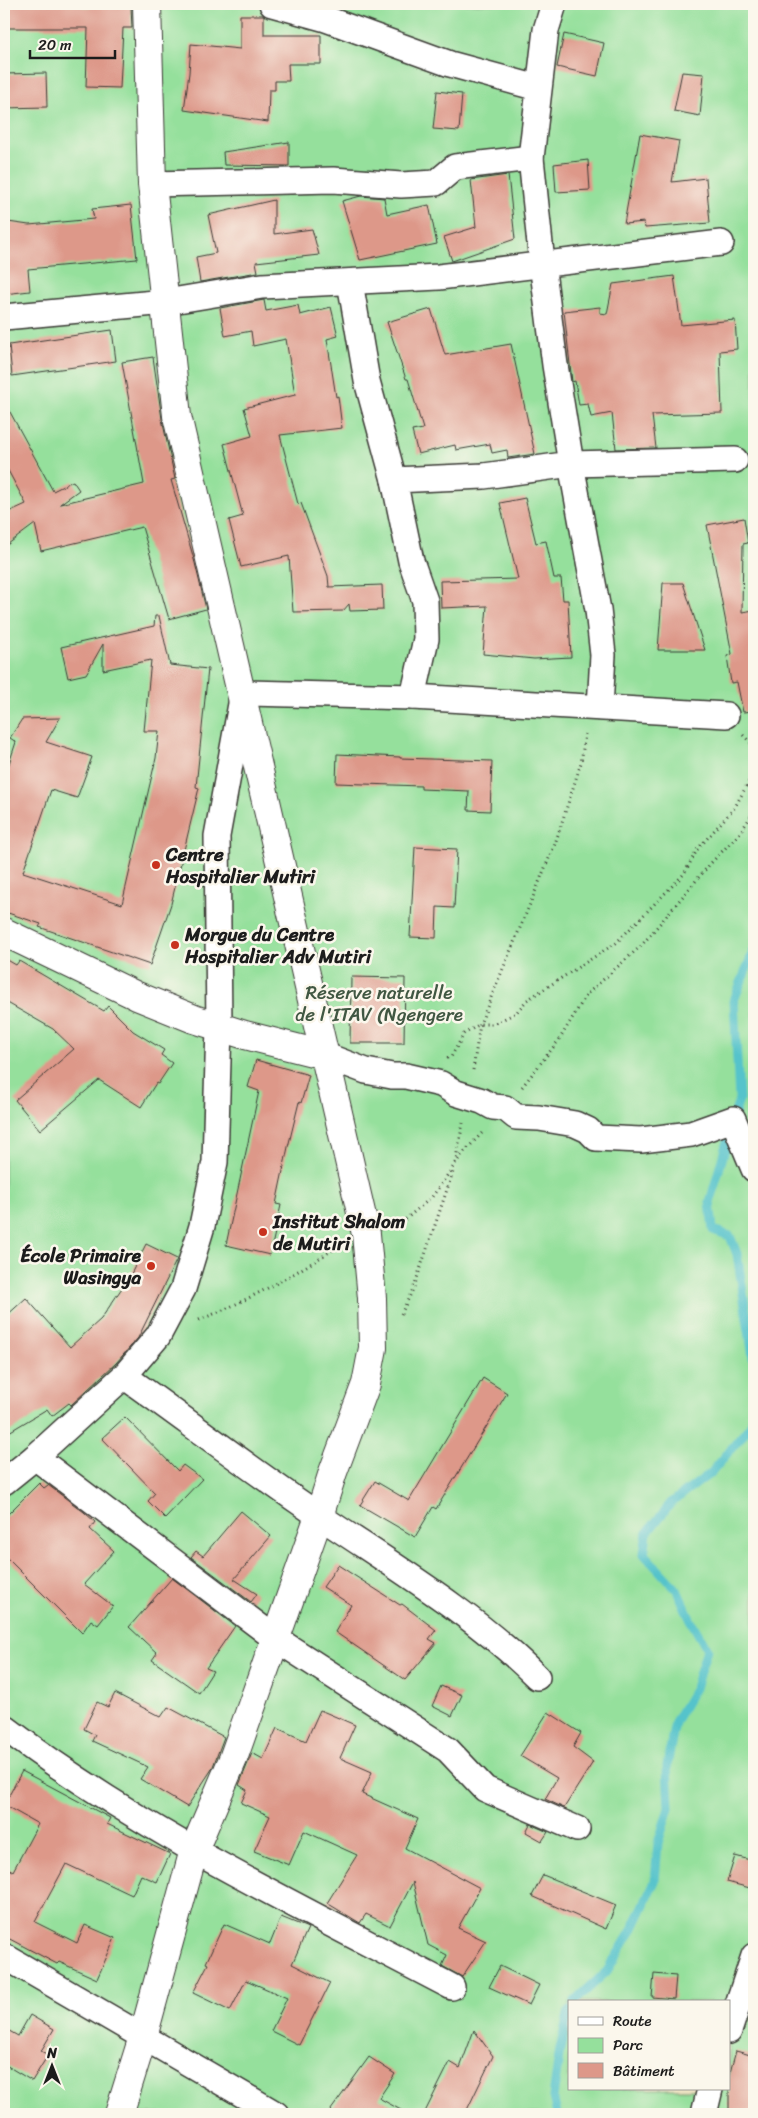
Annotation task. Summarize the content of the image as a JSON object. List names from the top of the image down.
{
  "parks": ["Réserve naturelle de l'ITAV (Ngengere"],
  "places": [
    "Centre Hospitalier Mutiri",
    "Morgue du Centre Hospitalier Adv Mutiri",
    "Institut Shalom de Mutiri",
    "École Primaire Wasingya"
  ],
  "legend": ["Route", "Parc", "Bâtiment"],
  "scale_bar": "20 m",
  "north": "top"
}
